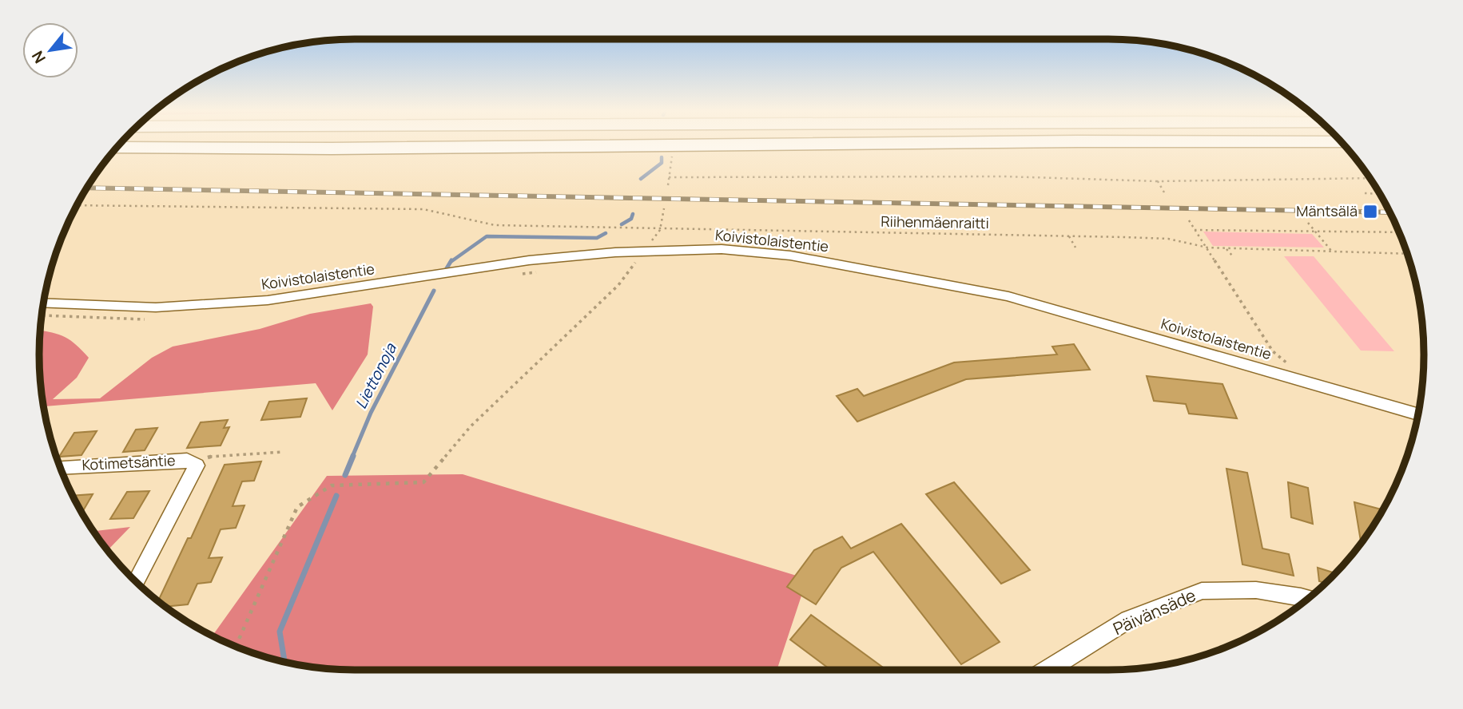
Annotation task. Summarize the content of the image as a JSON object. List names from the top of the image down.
{
  "streets": {
    "street": ["Koivistolaistentie", "Kotimetsäntie", "Päivänsäde"],
    "path": ["Riihenmäenraitti"]
  },
  "water": ["Liettonoja"],
  "places": {
    "transit": ["Mäntsälä"]
  },
  "north": "bottom left"
}
